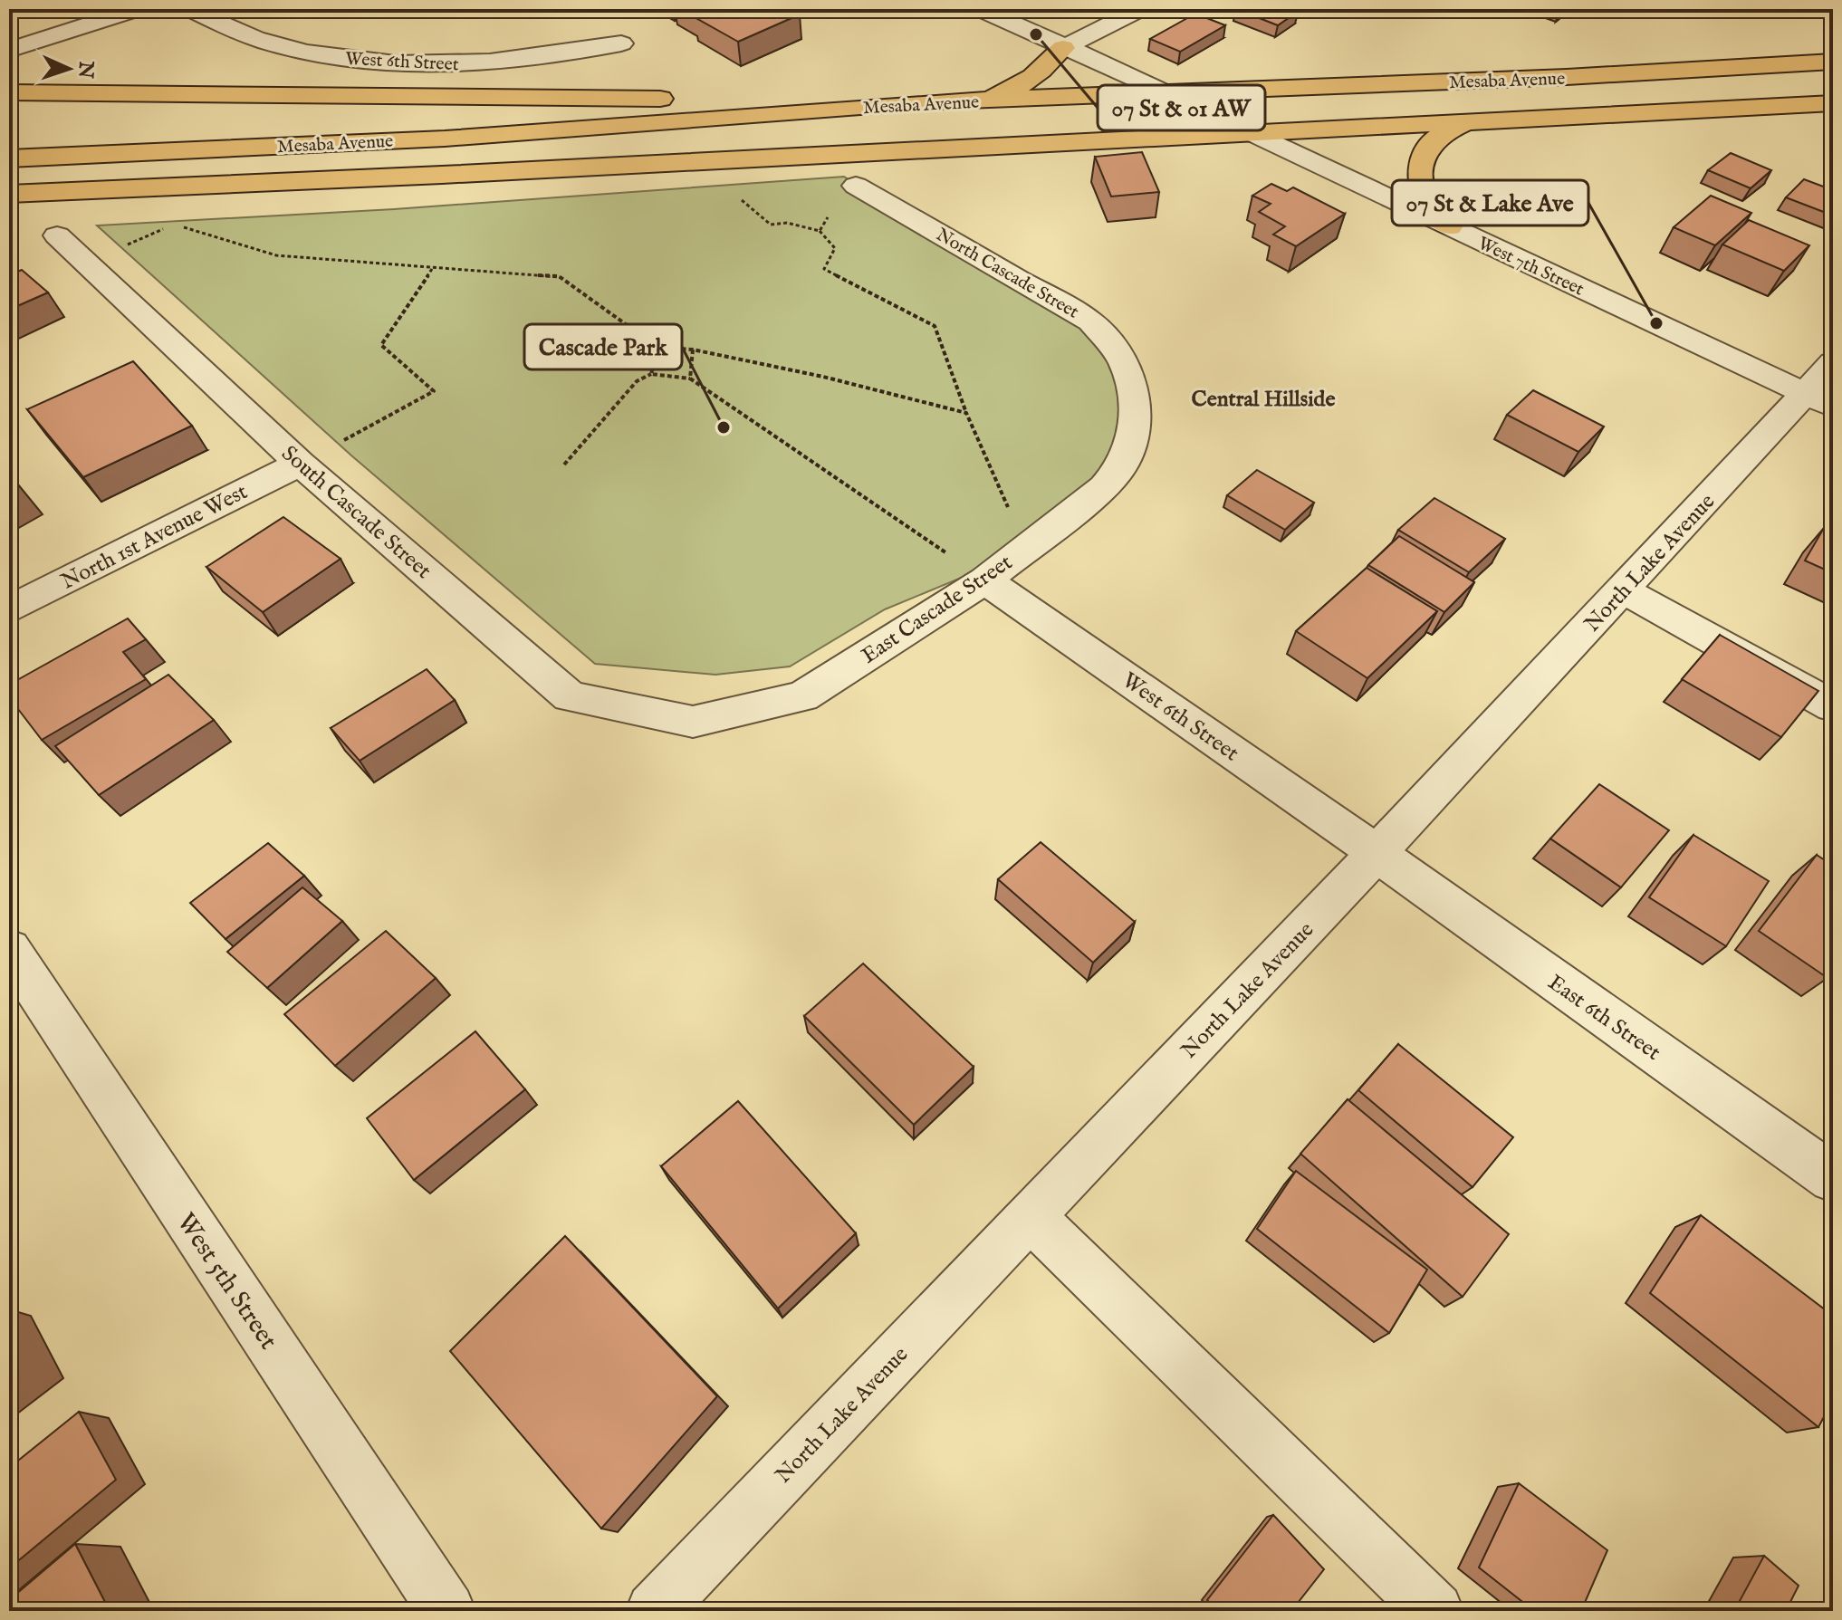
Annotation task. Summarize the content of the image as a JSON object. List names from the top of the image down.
{
  "streets": {
    "highway": ["Mesaba Avenue"],
    "street": [
      "West 6th Street",
      "West 7th Street",
      "North Cascade Street",
      "South Cascade Street",
      "North 1st Avenue West",
      "North Lake Avenue",
      "East Cascade Street",
      "East 6th Street",
      "West 5th Street"
    ]
  },
  "crossings": [
    ["West 6th Street", "North Lake Avenue"],
    ["West 6th Street", "East Cascade Street"],
    ["West 6th Street", "East 6th Street"],
    ["Mesaba Avenue", "West 7th Street"],
    ["West 7th Street", "North Lake Avenue"],
    ["North Cascade Street", "East Cascade Street"],
    ["South Cascade Street", "North 1st Avenue West"],
    ["South Cascade Street", "East Cascade Street"],
    ["North Lake Avenue", "East 6th Street"]
  ],
  "districts": ["Central Hillside"],
  "places": ["07 St & 01 AW", "07 St & Lake Ave", "Cascade Park"],
  "north": "right"
}
